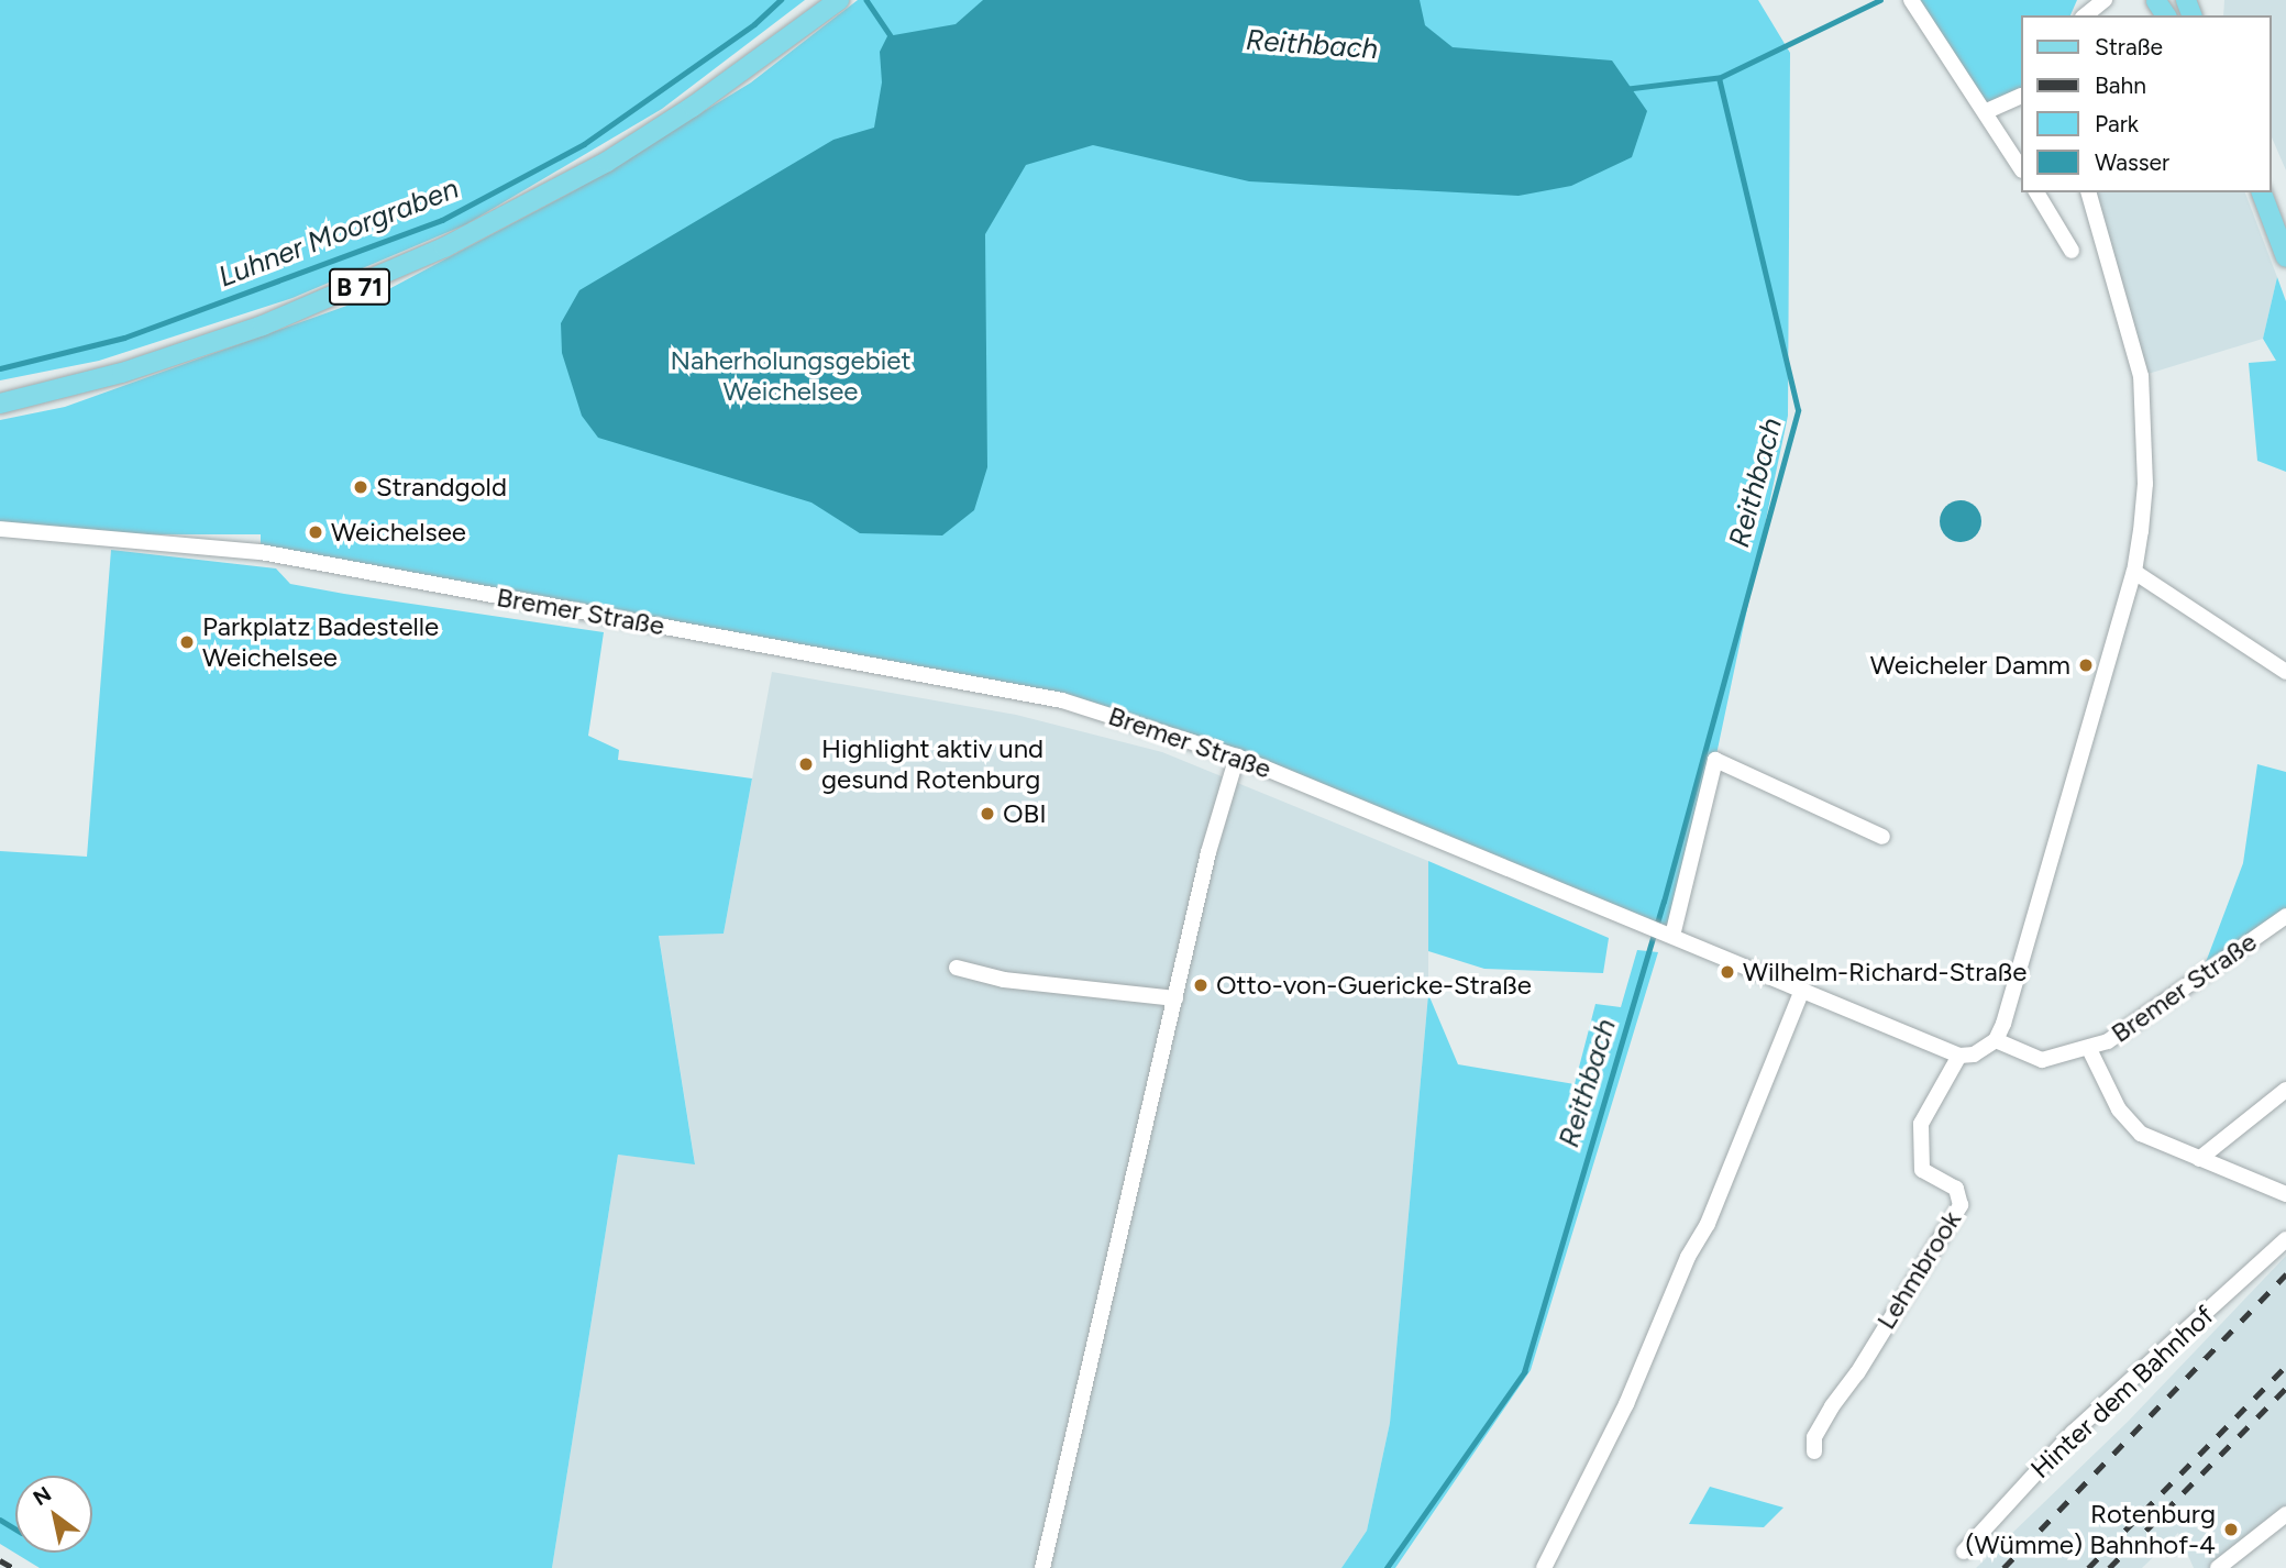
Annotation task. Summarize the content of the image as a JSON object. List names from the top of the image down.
{
  "streets": {
    "main road": ["B 71"],
    "street": ["Bremer Straße", "Lehmbrook", "Hinter dem Bahnhof"]
  },
  "crossings": [
    ["Bremer Straße", "Lehmbrook"]
  ],
  "water": ["Reithbach", "Luhner Moorgraben"],
  "parks": ["Naherholungsgebiet Weichelsee"],
  "places": [
    "Strandgold",
    "Weichelsee",
    "Parkplatz Badestelle Weichelsee",
    "Weicheler Damm",
    "Highlight aktiv und gesund Rotenburg",
    "OBI",
    "Wilhelm-Richard-Straße",
    "Otto-von-Guericke-Straße",
    "Rotenburg (Wümme) Bahnhof-4"
  ],
  "legend": [
    "Straße",
    "Bahn",
    "Park",
    "Wasser"
  ],
  "north": "top left"
}
